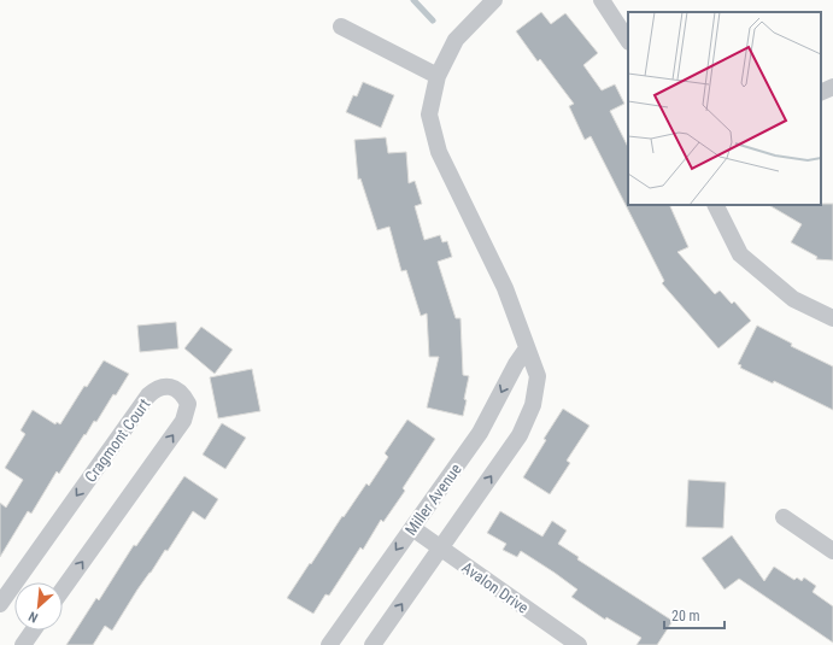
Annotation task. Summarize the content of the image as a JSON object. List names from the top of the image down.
{
  "streets": {
    "street": ["Cragmont Court", "Miller Avenue", "Avalon Drive"]
  },
  "crossings": [
    ["Miller Avenue", "Avalon Drive"]
  ],
  "scale_bar": "20 m",
  "north": "bottom left"
}
